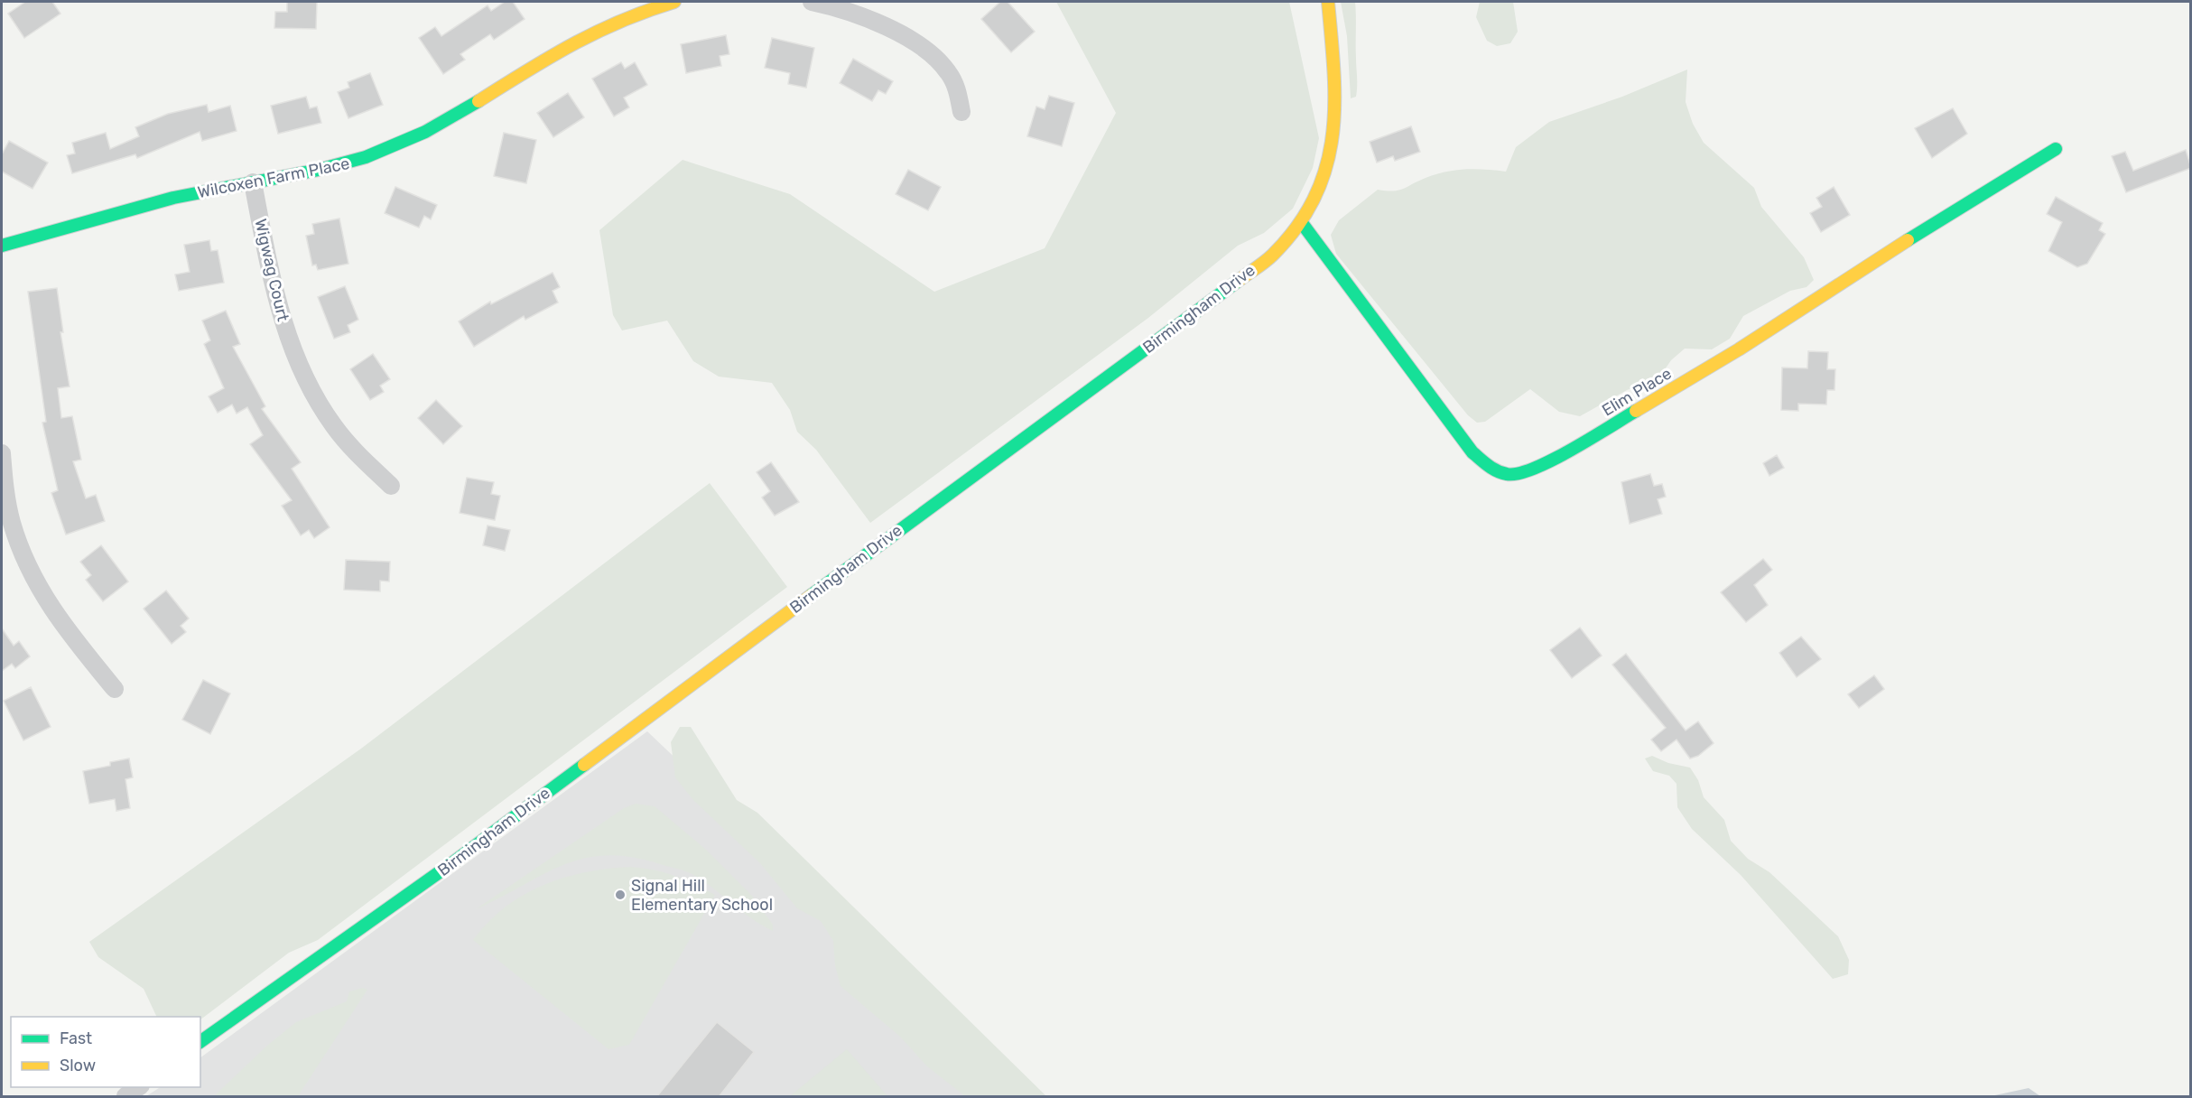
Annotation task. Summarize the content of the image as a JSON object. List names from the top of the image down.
{
  "streets": {
    "street": [
      "Wilcoxen Farm Place",
      "Wigwag Court",
      "Birmingham Drive",
      "Elim Place"
    ]
  },
  "crossings": [
    ["Wilcoxen Farm Place", "Wigwag Court"],
    ["Birmingham Drive", "Elim Place"]
  ],
  "places": ["Signal Hill Elementary School"],
  "legend": ["Fast", "Slow"]
}
